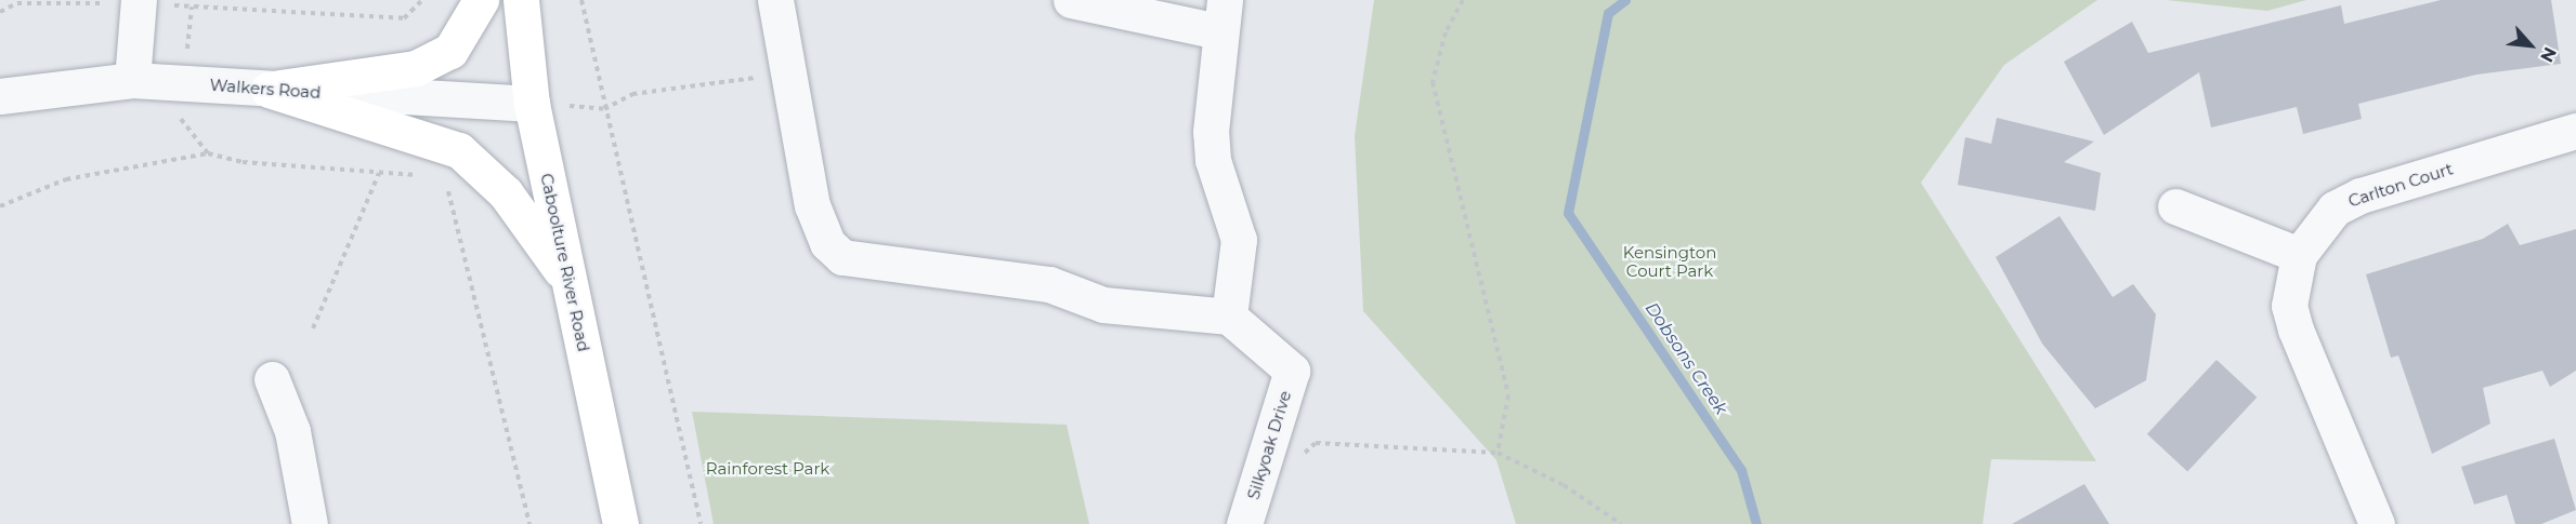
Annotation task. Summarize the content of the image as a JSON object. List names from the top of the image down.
{
  "streets": {
    "main road": ["Caboolture River Road"],
    "street": ["Walkers Road", "Carlton Court", "Silkyoak Drive"]
  },
  "crossings": [
    ["Walkers Road", "Caboolture River Road"]
  ],
  "water": ["Dobsons Creek"],
  "parks": ["Kensington Court Park", "Rainforest Park"],
  "north": "bottom right"
}
